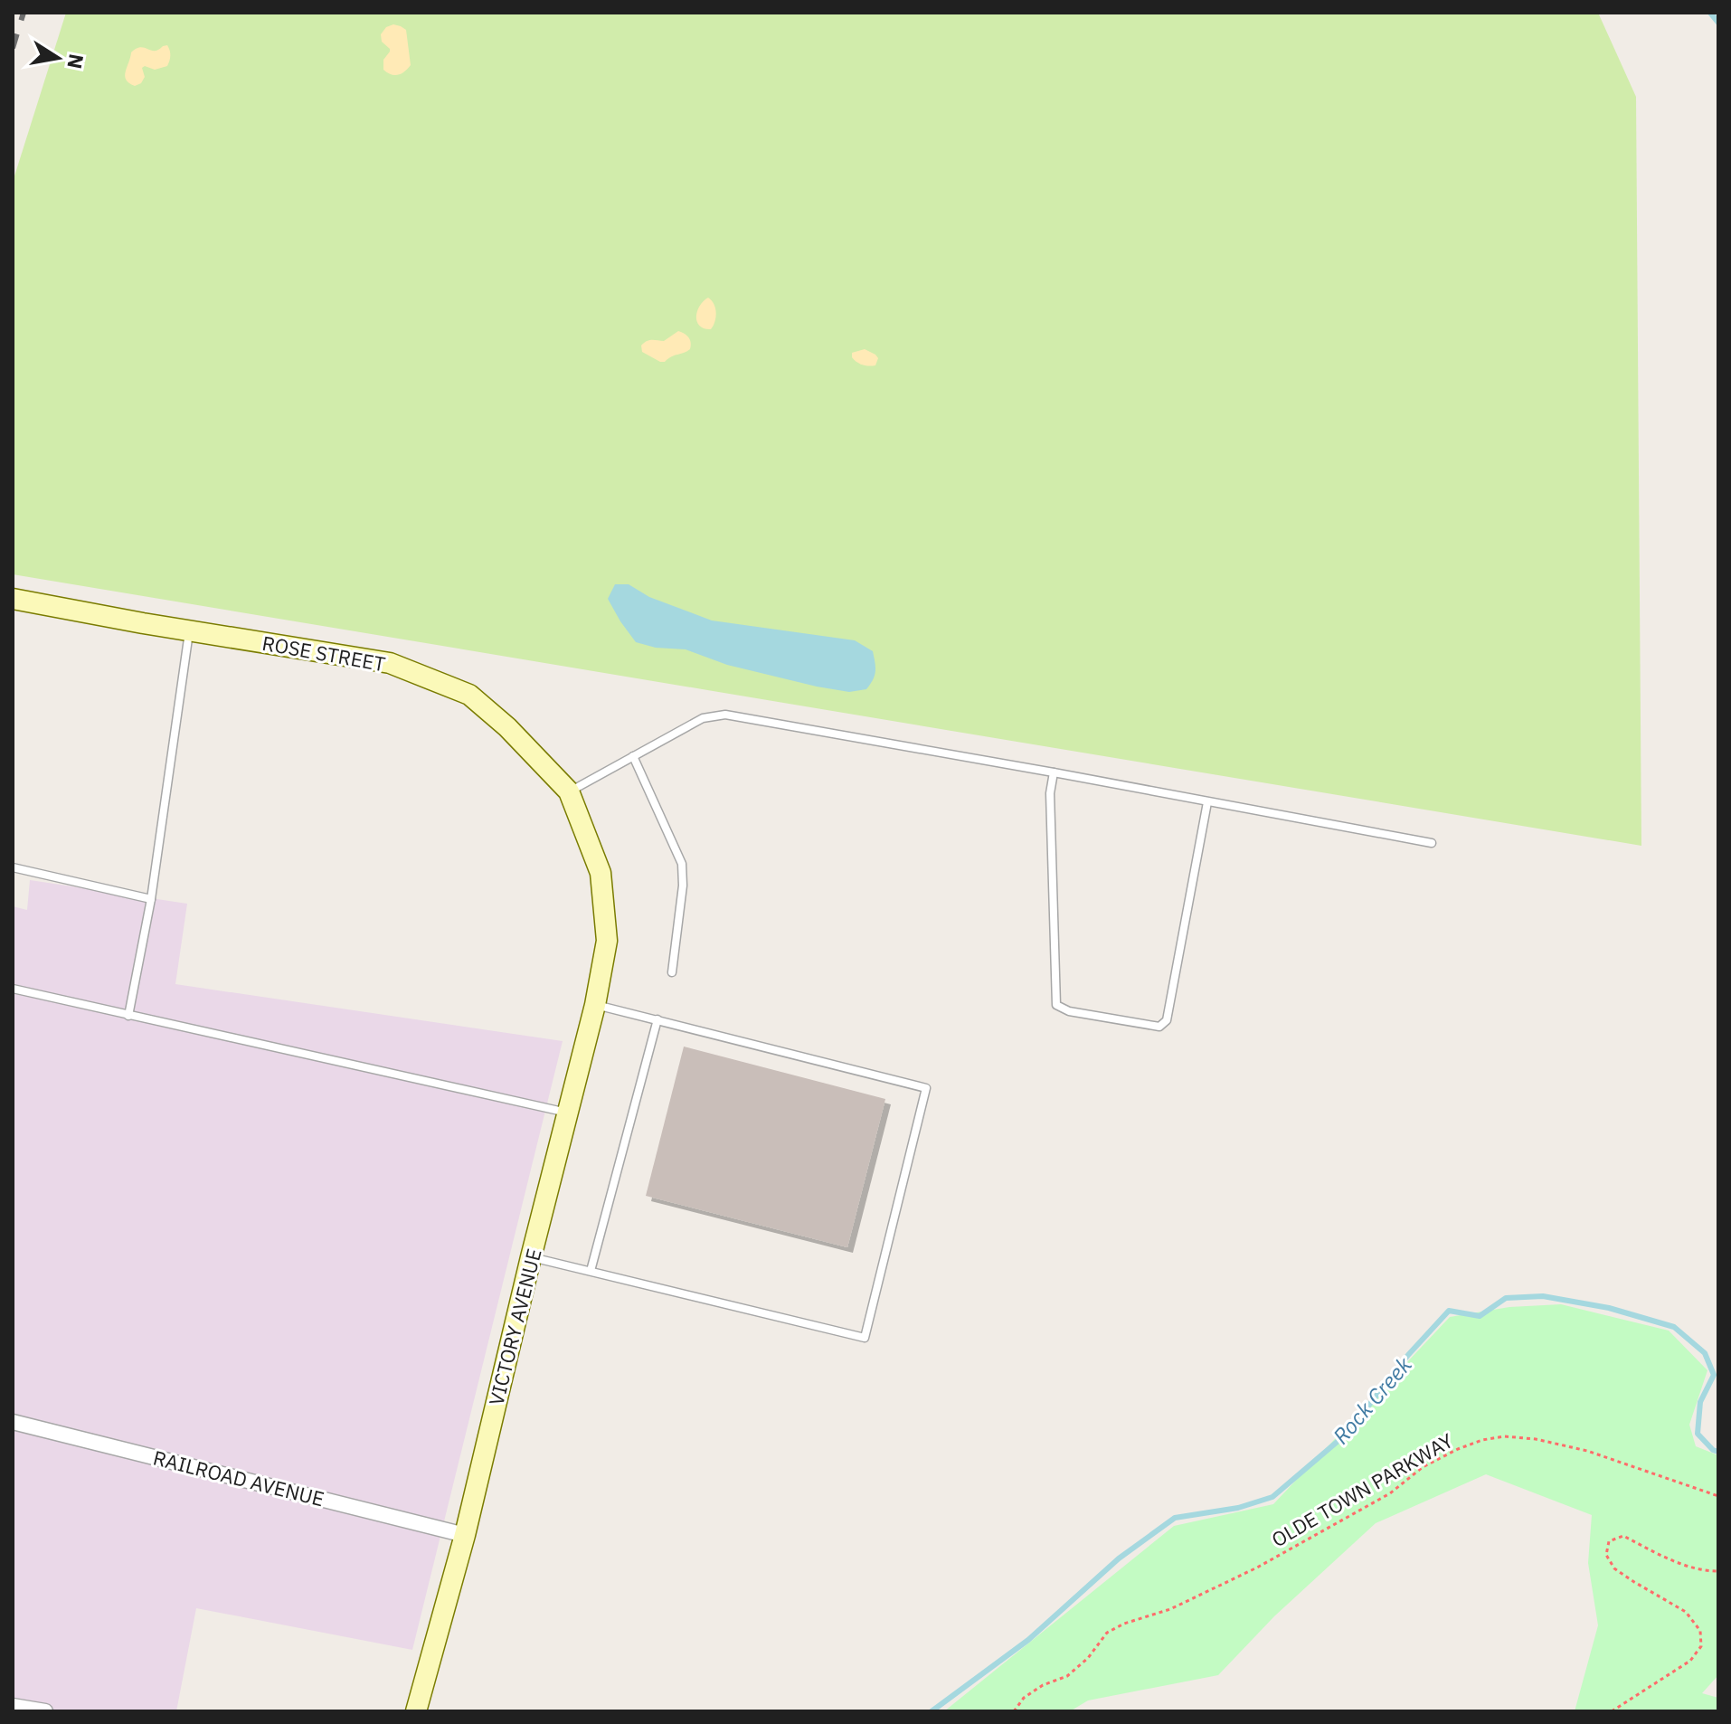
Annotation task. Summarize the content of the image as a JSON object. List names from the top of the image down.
{
  "streets": {
    "street": ["ROSE STREET", "VICTORY AVENUE", "RAILROAD AVENUE"],
    "path": ["OLDE TOWN PARKWAY"]
  },
  "crossings": [
    ["ROSE STREET", "VICTORY AVENUE"],
    ["VICTORY AVENUE", "RAILROAD AVENUE"]
  ],
  "water": ["Rock Creek"],
  "north": "right"
}
